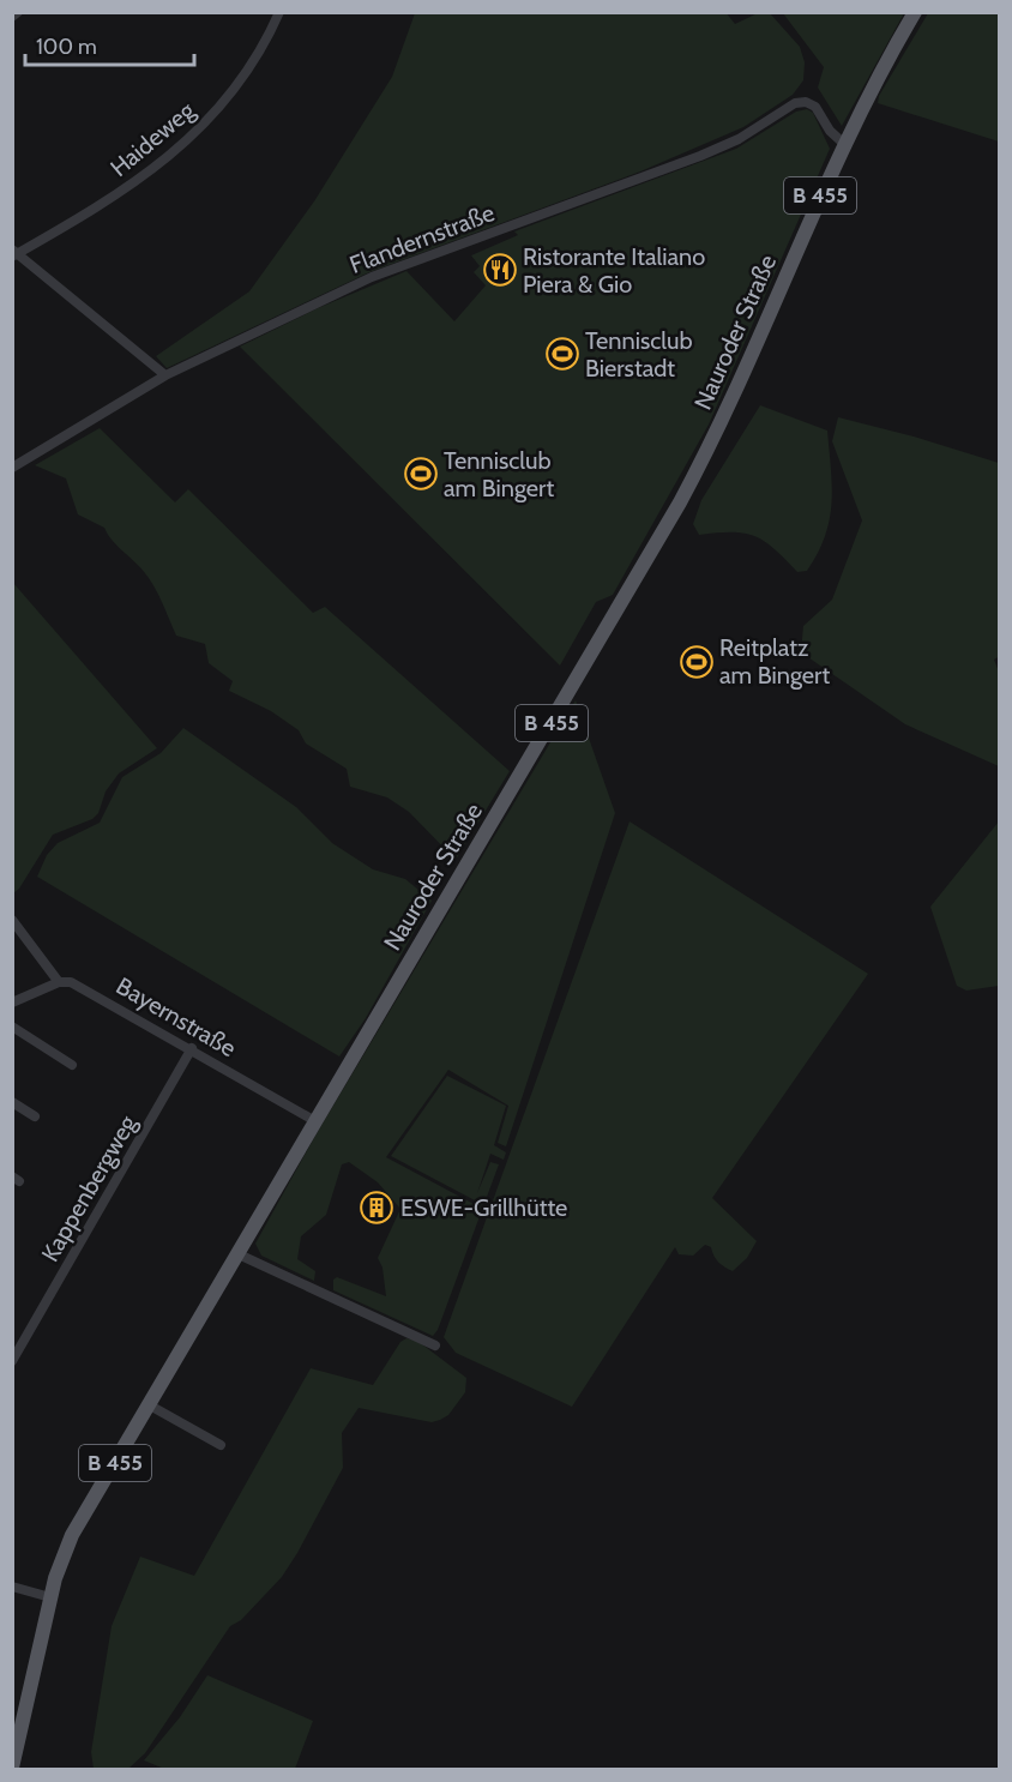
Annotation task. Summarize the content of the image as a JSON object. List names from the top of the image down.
{
  "streets": {
    "main road": ["B 455", "Nauroder Straße"],
    "street": [
      "Haideweg",
      "Flandernstraße",
      "Bayernstraße",
      "Kappenbergweg"
    ]
  },
  "crossings": [
    ["Flandernstraße", "Nauroder Straße"],
    ["Nauroder Straße", "Bayernstraße"],
    ["Bayernstraße", "Kappenbergweg"]
  ],
  "places": {
    "restaurant": ["Ristorante Italiano Piera & Gio"],
    "sports": ["Tennisclub Bierstadt", "Tennisclub am Bingert", "Reitplatz am Bingert"],
    "building": ["ESWE-Grillhütte"]
  },
  "scale_bar": "100 m"
}
